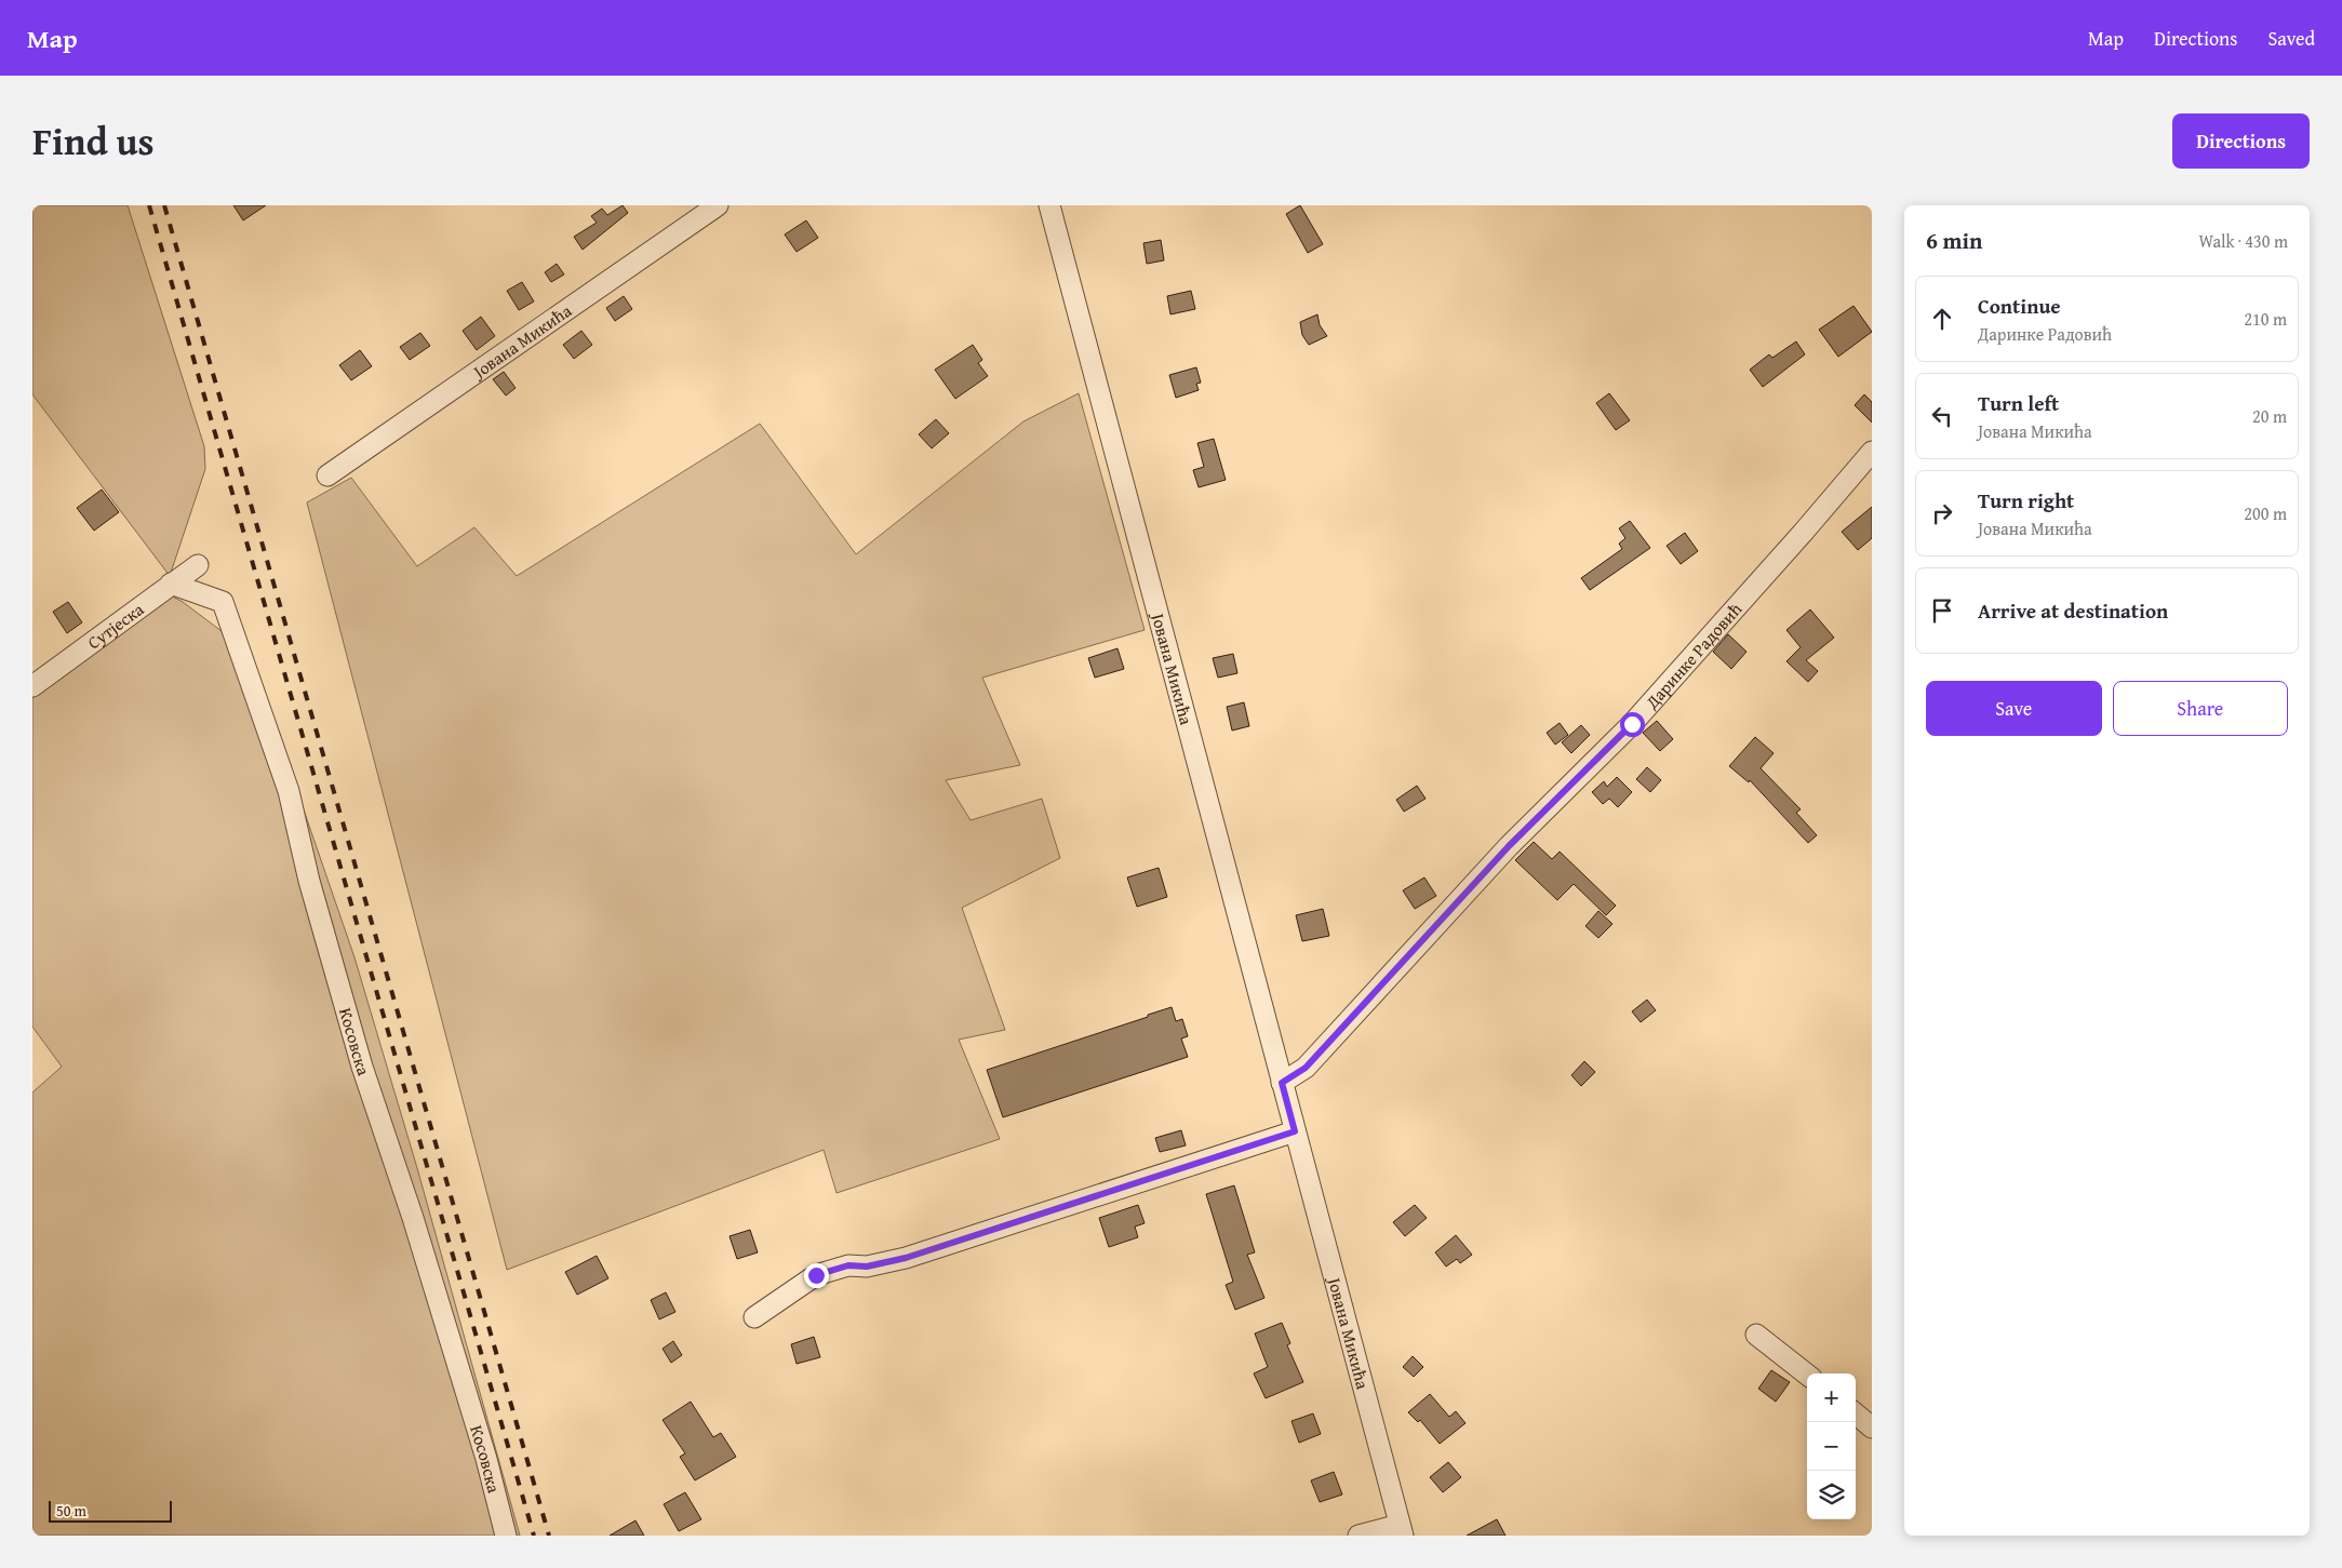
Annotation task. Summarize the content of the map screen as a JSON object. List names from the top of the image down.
{
  "streets": {
    "street": [
      "Јована Микића",
      "Сутјеска",
      "Даринке Радовић",
      "Косовска"
    ]
  },
  "crossings": [
    ["Јована Микића", "Даринке Радовић"],
    ["Сутјеска", "Косовска"]
  ],
  "scale_bar": "50 m",
  "page": {
    "header": "Map",
    "nav": ["Map", "Directions", "Saved"],
    "title": "Find us",
    "buttons": [
      "Directions",
      ["Save", "Share"]
    ],
    "heading": ["6 min", "Walk · 430 m"],
    "list": [
      ["Continue", "Даринке Радовић", "210 m"],
      ["Turn left", "Јована Микића", "20 m"],
      ["Turn right", "Јована Микића", "200 m"],
      "Arrive at destination"
    ],
    "map_buttons": ["+", "−"],
    "scale": "50 m"
  }
}
